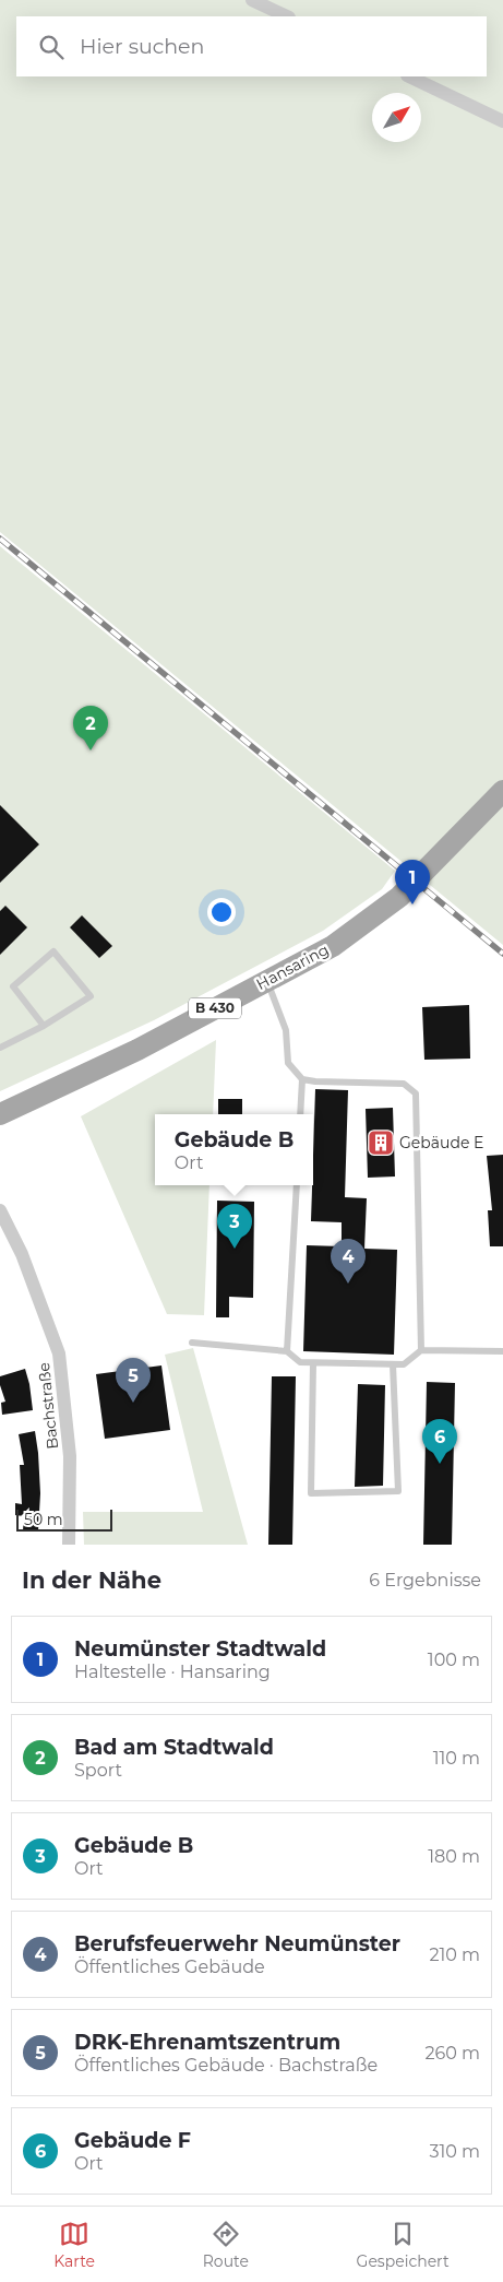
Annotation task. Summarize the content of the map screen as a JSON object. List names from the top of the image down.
{
  "streets": {
    "main road": ["Hansaring", "B 430"],
    "street": ["Bachstraße"]
  },
  "places": {
    "building": ["Gebäude E"]
  },
  "scale_bar": "50 m",
  "north": "top right",
  "page": {
    "search": "Hier suchen",
    "pins": [
      "2",
      "1",
      "3",
      "4",
      "5",
      "6"
    ],
    "popup": ["Gebäude B", "Ort"],
    "scale": "50 m",
    "heading": ["In der Nähe", "6 Ergebnisse"],
    "list": [
      {
        "mark": "1",
        "name": "Neumünster Stadtwald",
        "note": "Haltestelle · Hansaring",
        "value": "100 m"
      },
      {
        "mark": "2",
        "name": "Bad am Stadtwald",
        "note": "Sport",
        "value": "110 m"
      },
      {
        "mark": "3",
        "name": "Gebäude B",
        "note": "Ort",
        "value": "180 m"
      },
      {
        "mark": "4",
        "name": "Berufsfeuerwehr Neumünster",
        "note": "Öffentliches Gebäude",
        "value": "210 m"
      },
      {
        "mark": "5",
        "name": "DRK-Ehrenamtszentrum",
        "note": "Öffentliches Gebäude · Bachstraße",
        "value": "260 m"
      },
      {
        "mark": "6",
        "name": "Gebäude F",
        "note": "Ort",
        "value": "310 m"
      }
    ],
    "nav": ["Karte", "Route", "Gespeichert"]
  }
}
